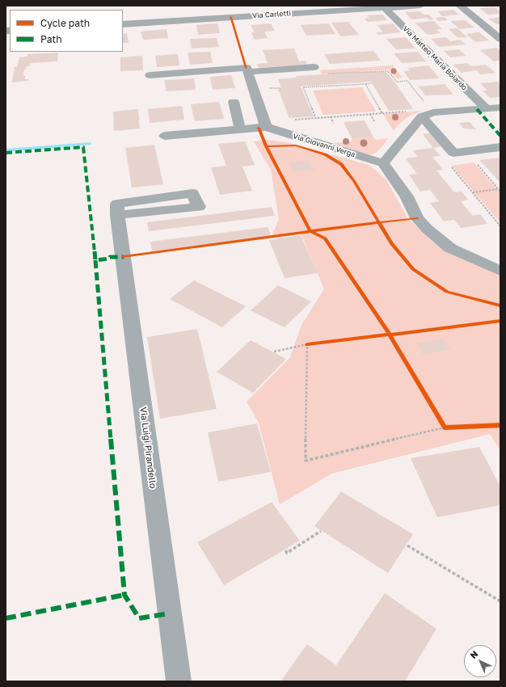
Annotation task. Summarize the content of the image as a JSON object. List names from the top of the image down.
{
  "streets": {
    "street": [
      "Via Carletti",
      "Via Matteo Maria Boiardo",
      "Via Giovanni Verga",
      "Via Luigi Pirandello"
    ]
  },
  "crossings": [
    ["Via Carletti", "Via Matteo Maria Boiardo"]
  ],
  "legend": ["Cycle path", "Path"],
  "north": "top left"
}
